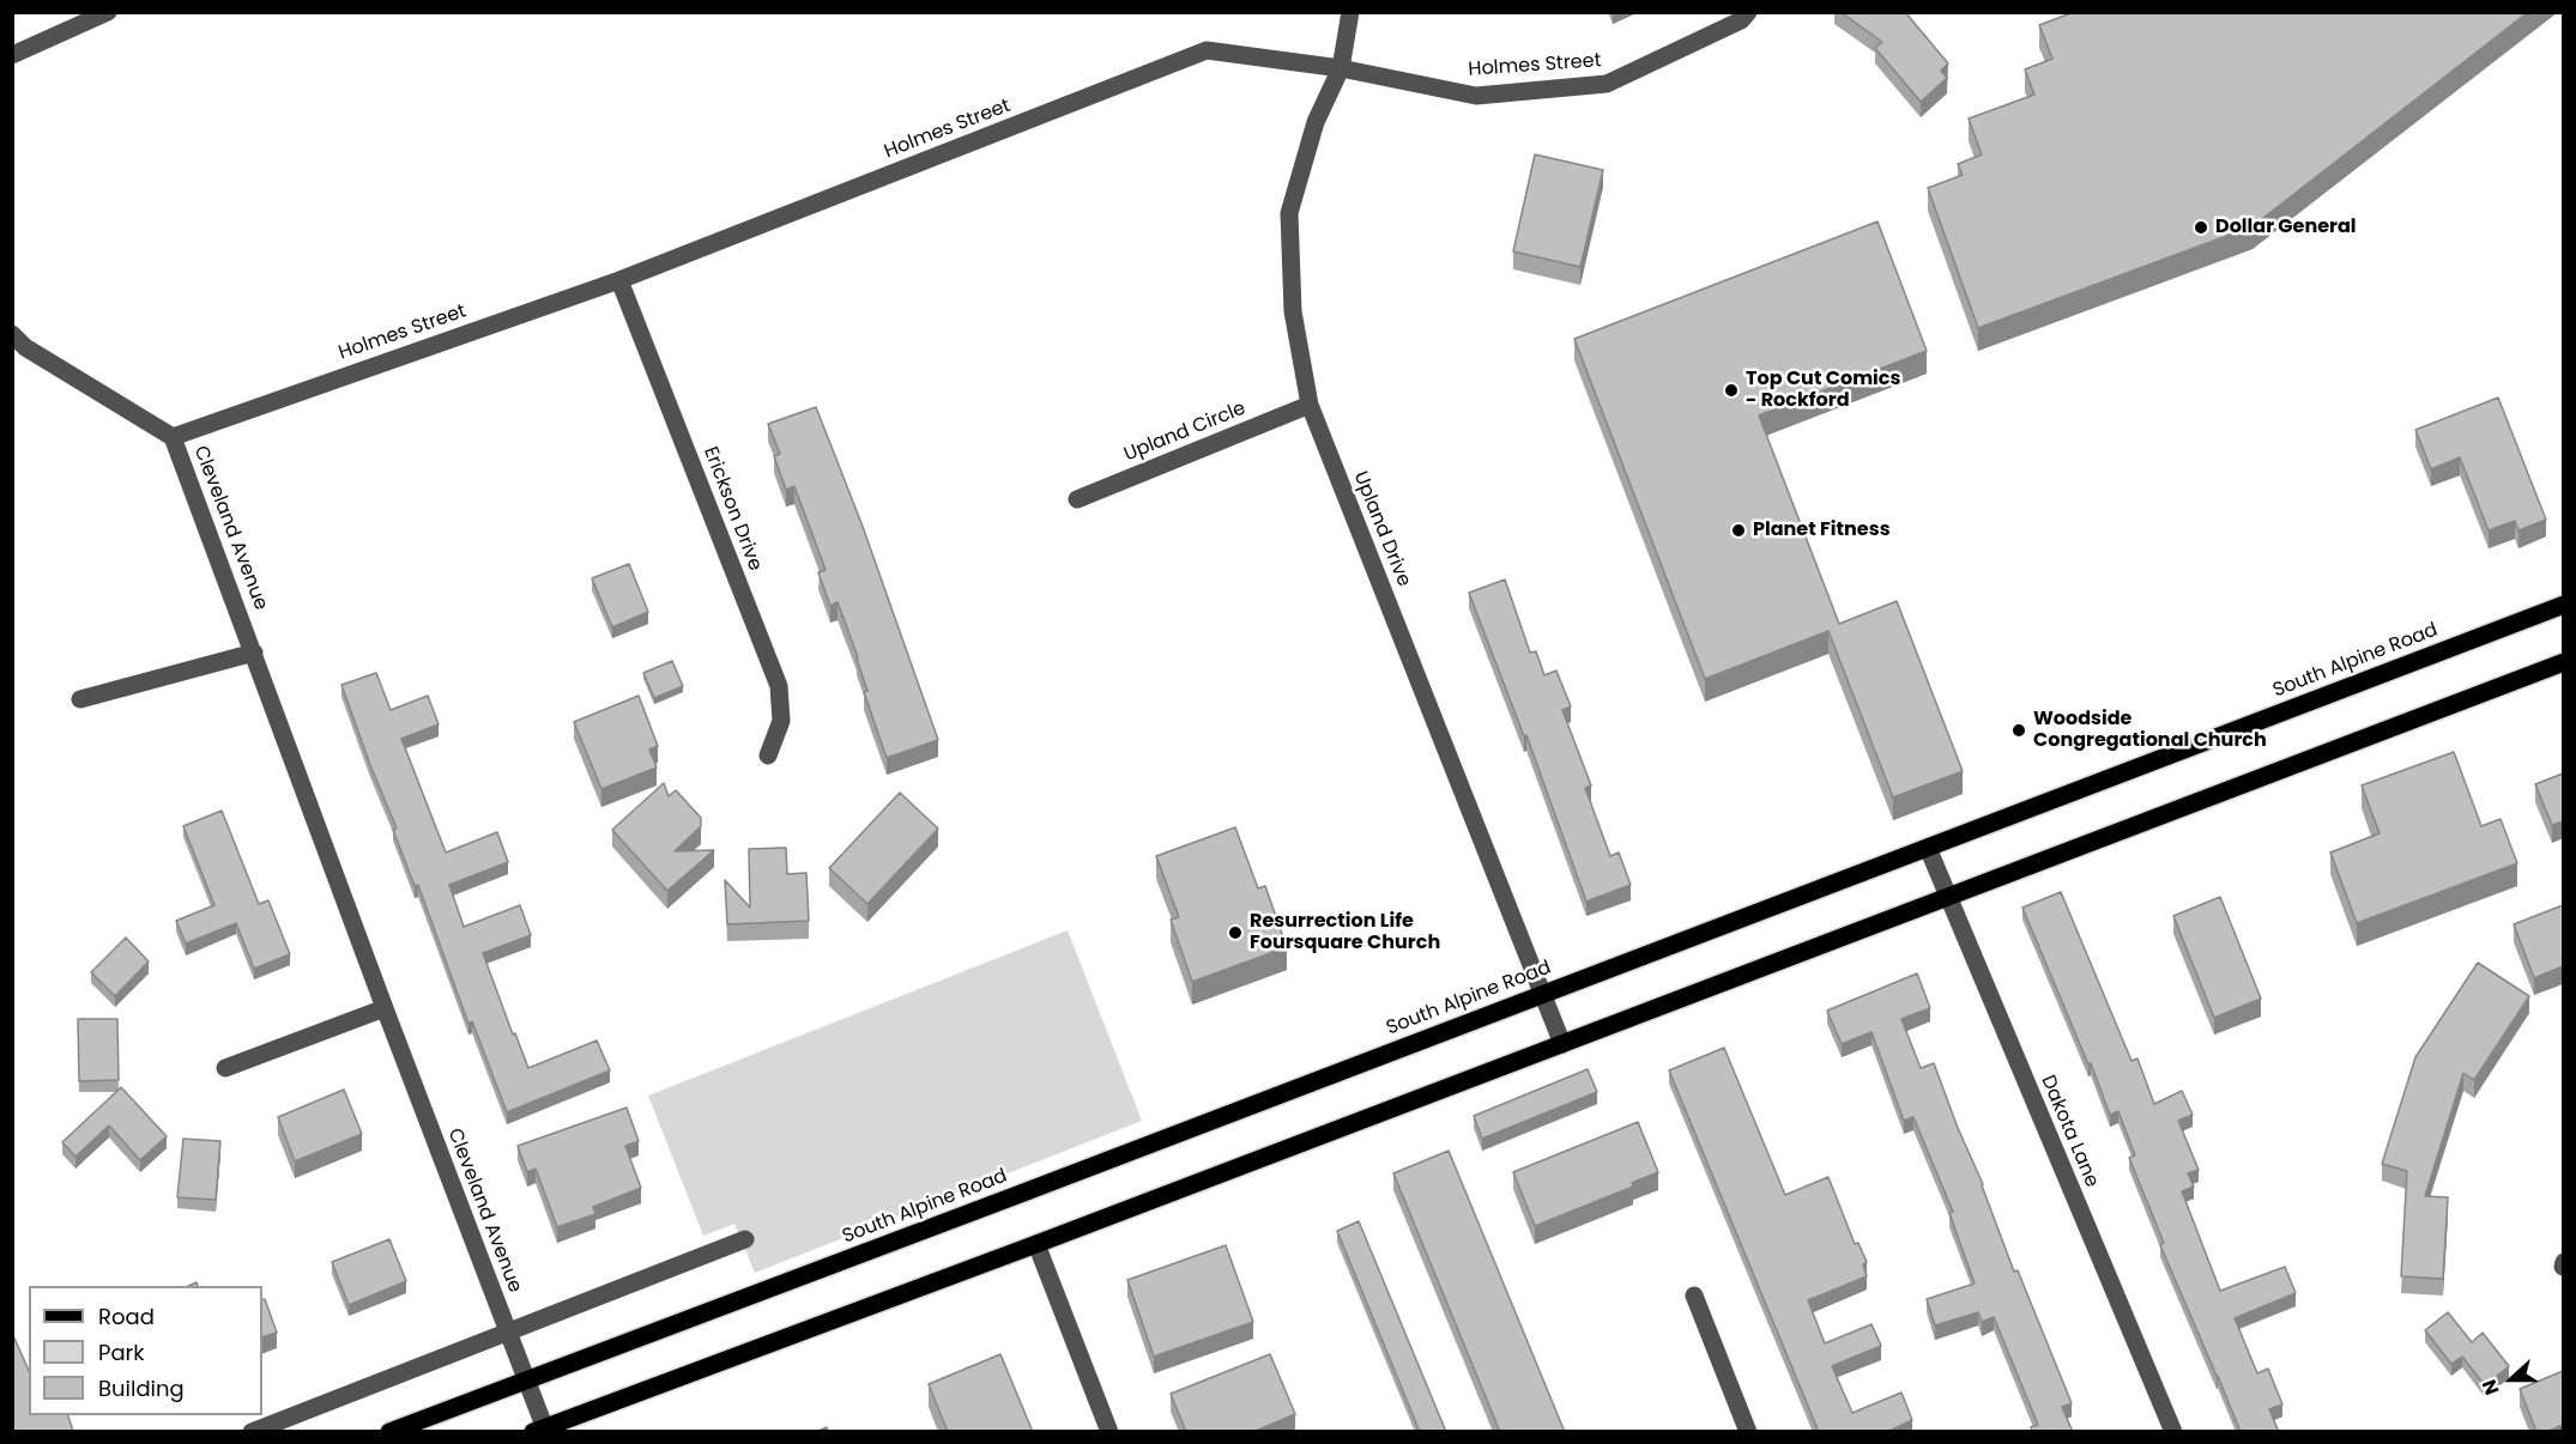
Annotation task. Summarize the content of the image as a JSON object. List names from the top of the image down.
{
  "streets": {
    "main road": ["South Alpine Road"],
    "street": [
      "Holmes Street",
      "Upland Circle",
      "Erickson Drive",
      "Cleveland Avenue",
      "Upland Drive",
      "Dakota Lane"
    ]
  },
  "crossings": [
    ["Holmes Street", "Erickson Drive"],
    ["Holmes Street", "Cleveland Avenue"],
    ["Holmes Street", "Upland Drive"],
    ["Upland Circle", "Upland Drive"],
    ["Cleveland Avenue", "South Alpine Road"],
    ["Upland Drive", "South Alpine Road"],
    ["South Alpine Road", "Dakota Lane"]
  ],
  "places": [
    "Dollar General",
    "Top Cut Comics - Rockford",
    "Planet Fitness",
    "Woodside Congregational Church",
    "Resurrection Life Foursquare Church"
  ],
  "legend": ["Road", "Park", "Building"],
  "north": "left"
}
